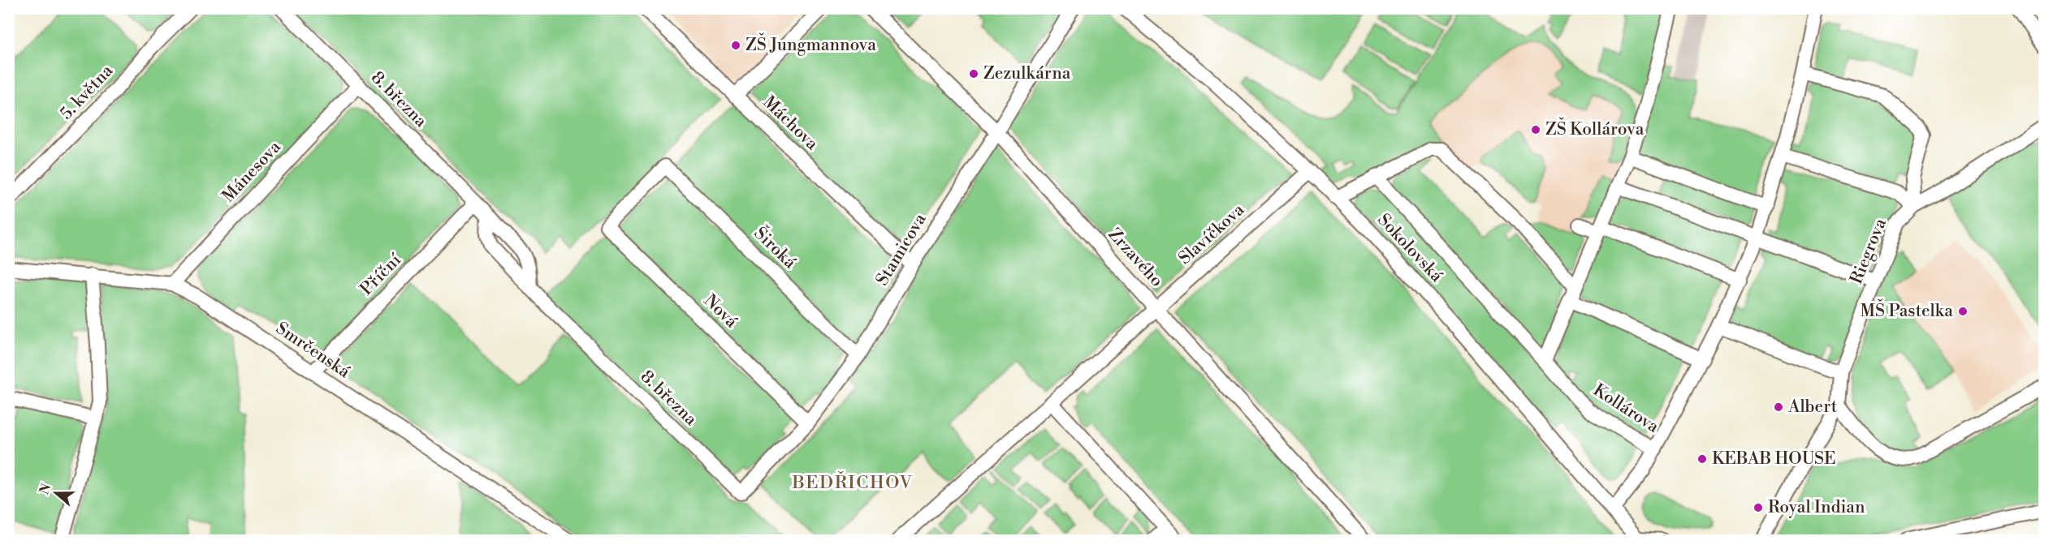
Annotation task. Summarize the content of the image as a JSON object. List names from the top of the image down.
{
  "streets": {
    "street": [
      "5. května",
      "8. března",
      "Máchova",
      "Mánesova",
      "Slavíčkova",
      "Široká",
      "Sokolovská",
      "Stamicova",
      "Riegrova",
      "Zrzavého",
      "Příční",
      "Nová",
      "Smrčenská",
      "Kollárova"
    ]
  },
  "crossings": [
    ["8. března", "Mánesova"],
    ["8. března", "Stamicova"],
    ["8. března", "Příční"],
    ["Máchova", "Stamicova"],
    ["Mánesova", "Smrčenská"],
    ["Slavíčkova", "Sokolovská"],
    ["Slavíčkova", "Zrzavého"],
    ["Široká", "Stamicova"],
    ["Široká", "Nová"],
    ["Sokolovská", "Kollárova"],
    ["Stamicova", "Zrzavého"],
    ["Stamicova", "Nová"],
    ["Příční", "Smrčenská"]
  ],
  "districts": ["BEDŘICHOV"],
  "places": [
    "ZŠ Jungmannova",
    "Zezulkárna",
    "ZŠ Kollárova",
    "MŠ Pastelka",
    "Albert",
    "KEBAB HOUSE",
    "Royal Indian"
  ],
  "north": "left"
}
